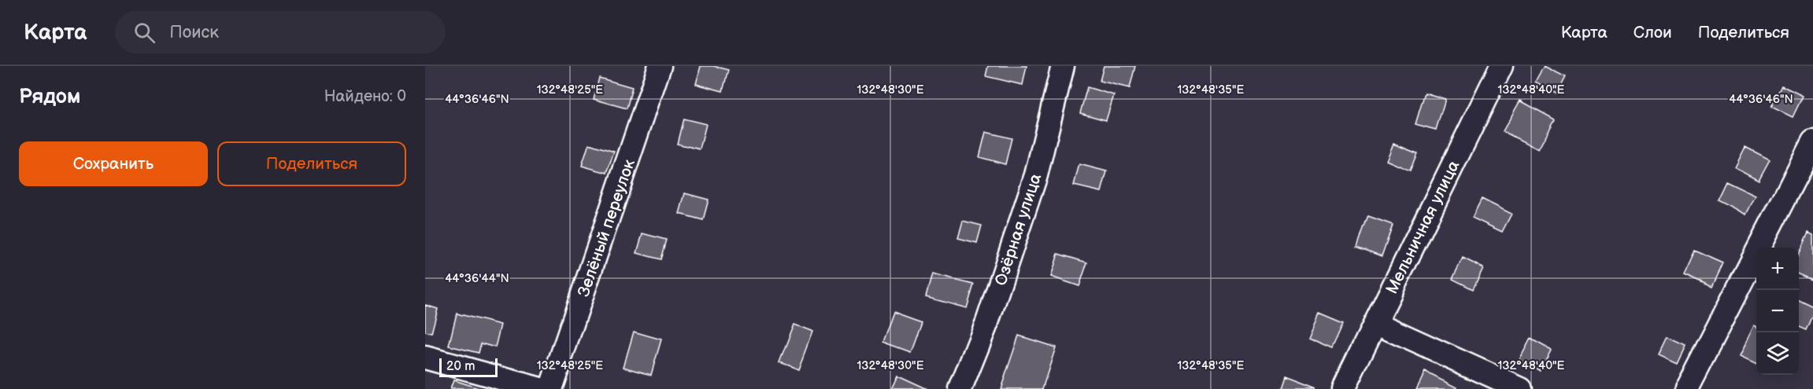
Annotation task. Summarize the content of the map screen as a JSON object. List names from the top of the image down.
{
  "streets": {
    "street": ["Мельничная улица", "Зелёный переулок", "Озёрная улица"]
  },
  "scale_bar": "20 m",
  "page": {
    "header": "Карта",
    "search": "Поиск",
    "nav": ["Карта", "Слои", "Поделиться"],
    "heading": ["Рядом", "Найдено: 0"],
    "buttons": ["Сохранить", "Поделиться"],
    "map_buttons": ["+", "−"],
    "scale": "20 m"
  },
  "coordinates": [
    "132°48'25\"E",
    "132°48'30\"E",
    "132°48'35\"E",
    "132°48'40\"E",
    "44°36'46\"N",
    "44°36'44\"N"
  ]
}
